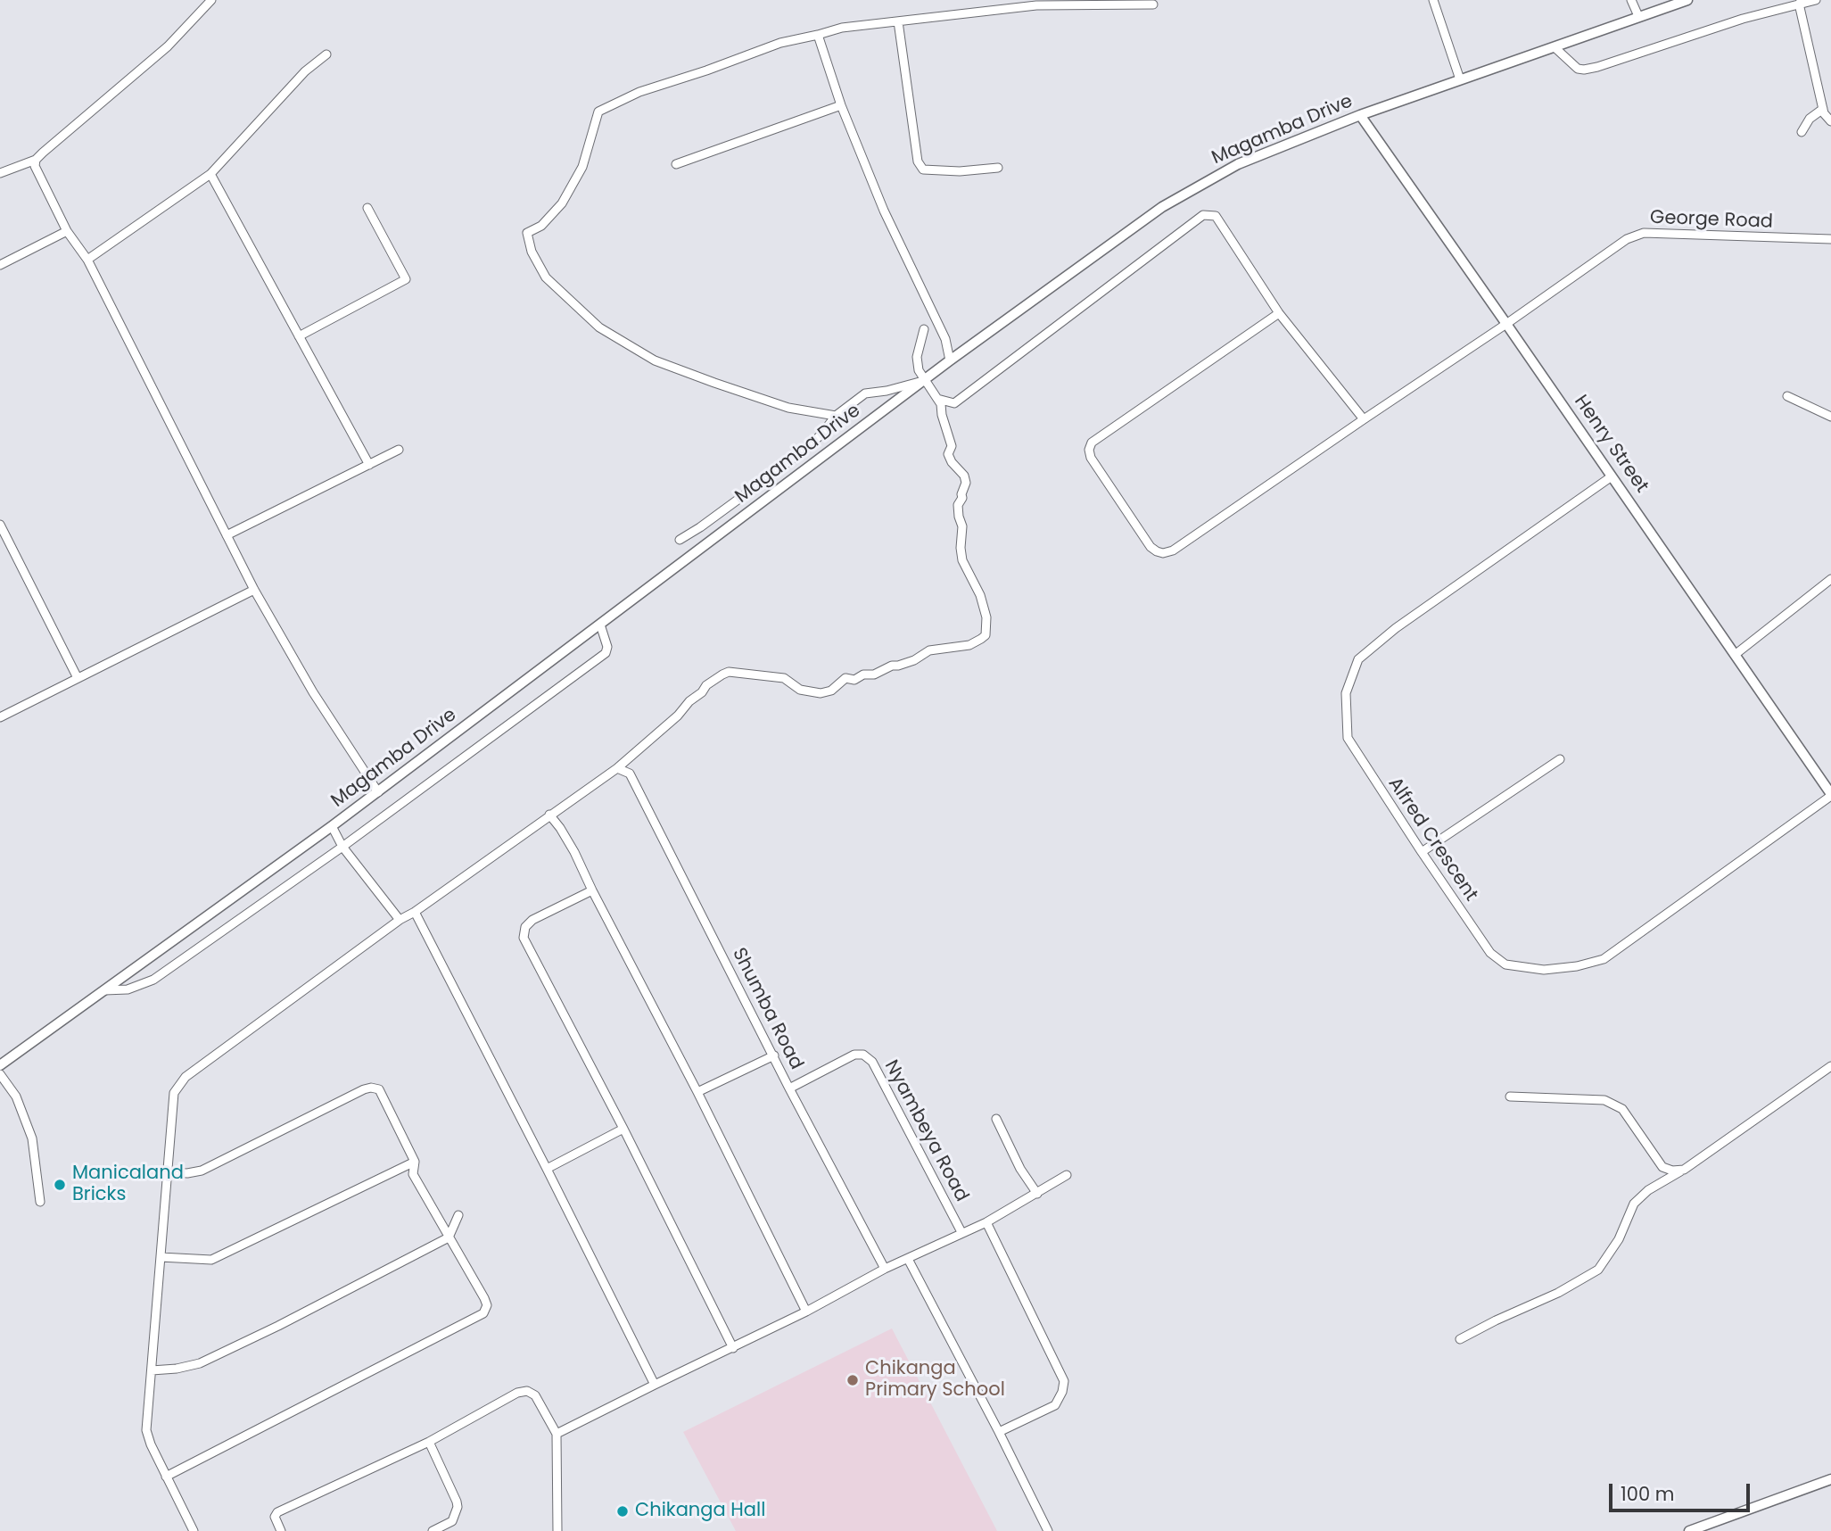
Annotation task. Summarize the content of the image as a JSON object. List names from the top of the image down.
{
  "streets": {
    "street": [
      "Magamba Drive",
      "George Road",
      "Henry Street",
      "Alfred Crescent",
      "Shumba Road",
      "Nyambeya Road"
    ]
  },
  "crossings": [
    ["Magamba Drive", "Henry Street"],
    ["George Road", "Henry Street"],
    ["Henry Street", "Alfred Crescent"],
    ["Shumba Road", "Nyambeya Road"]
  ],
  "places": ["Manicaland Bricks", "Chikanga Primary School", "Chikanga Hall"],
  "scale_bar": "100 m"
}
